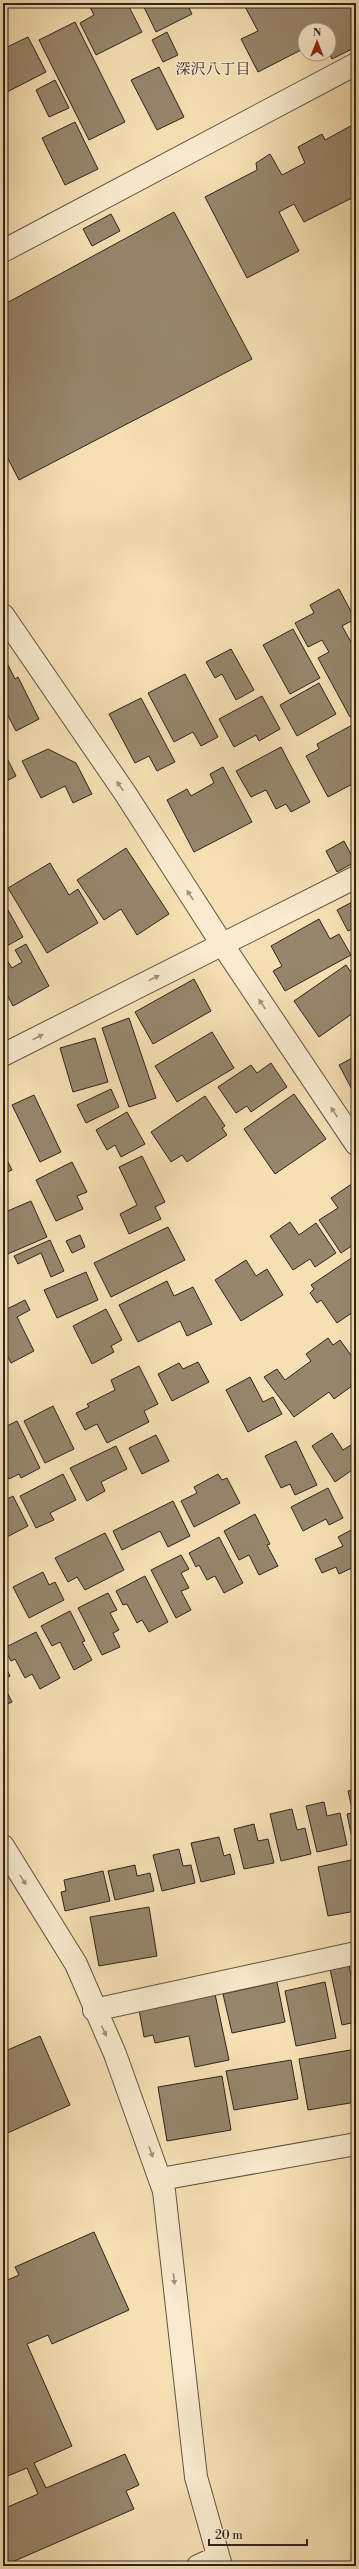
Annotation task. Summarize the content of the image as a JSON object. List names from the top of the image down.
{
  "districts": ["深沢八丁目"],
  "scale_bar": "20 m",
  "north": "top"
}
